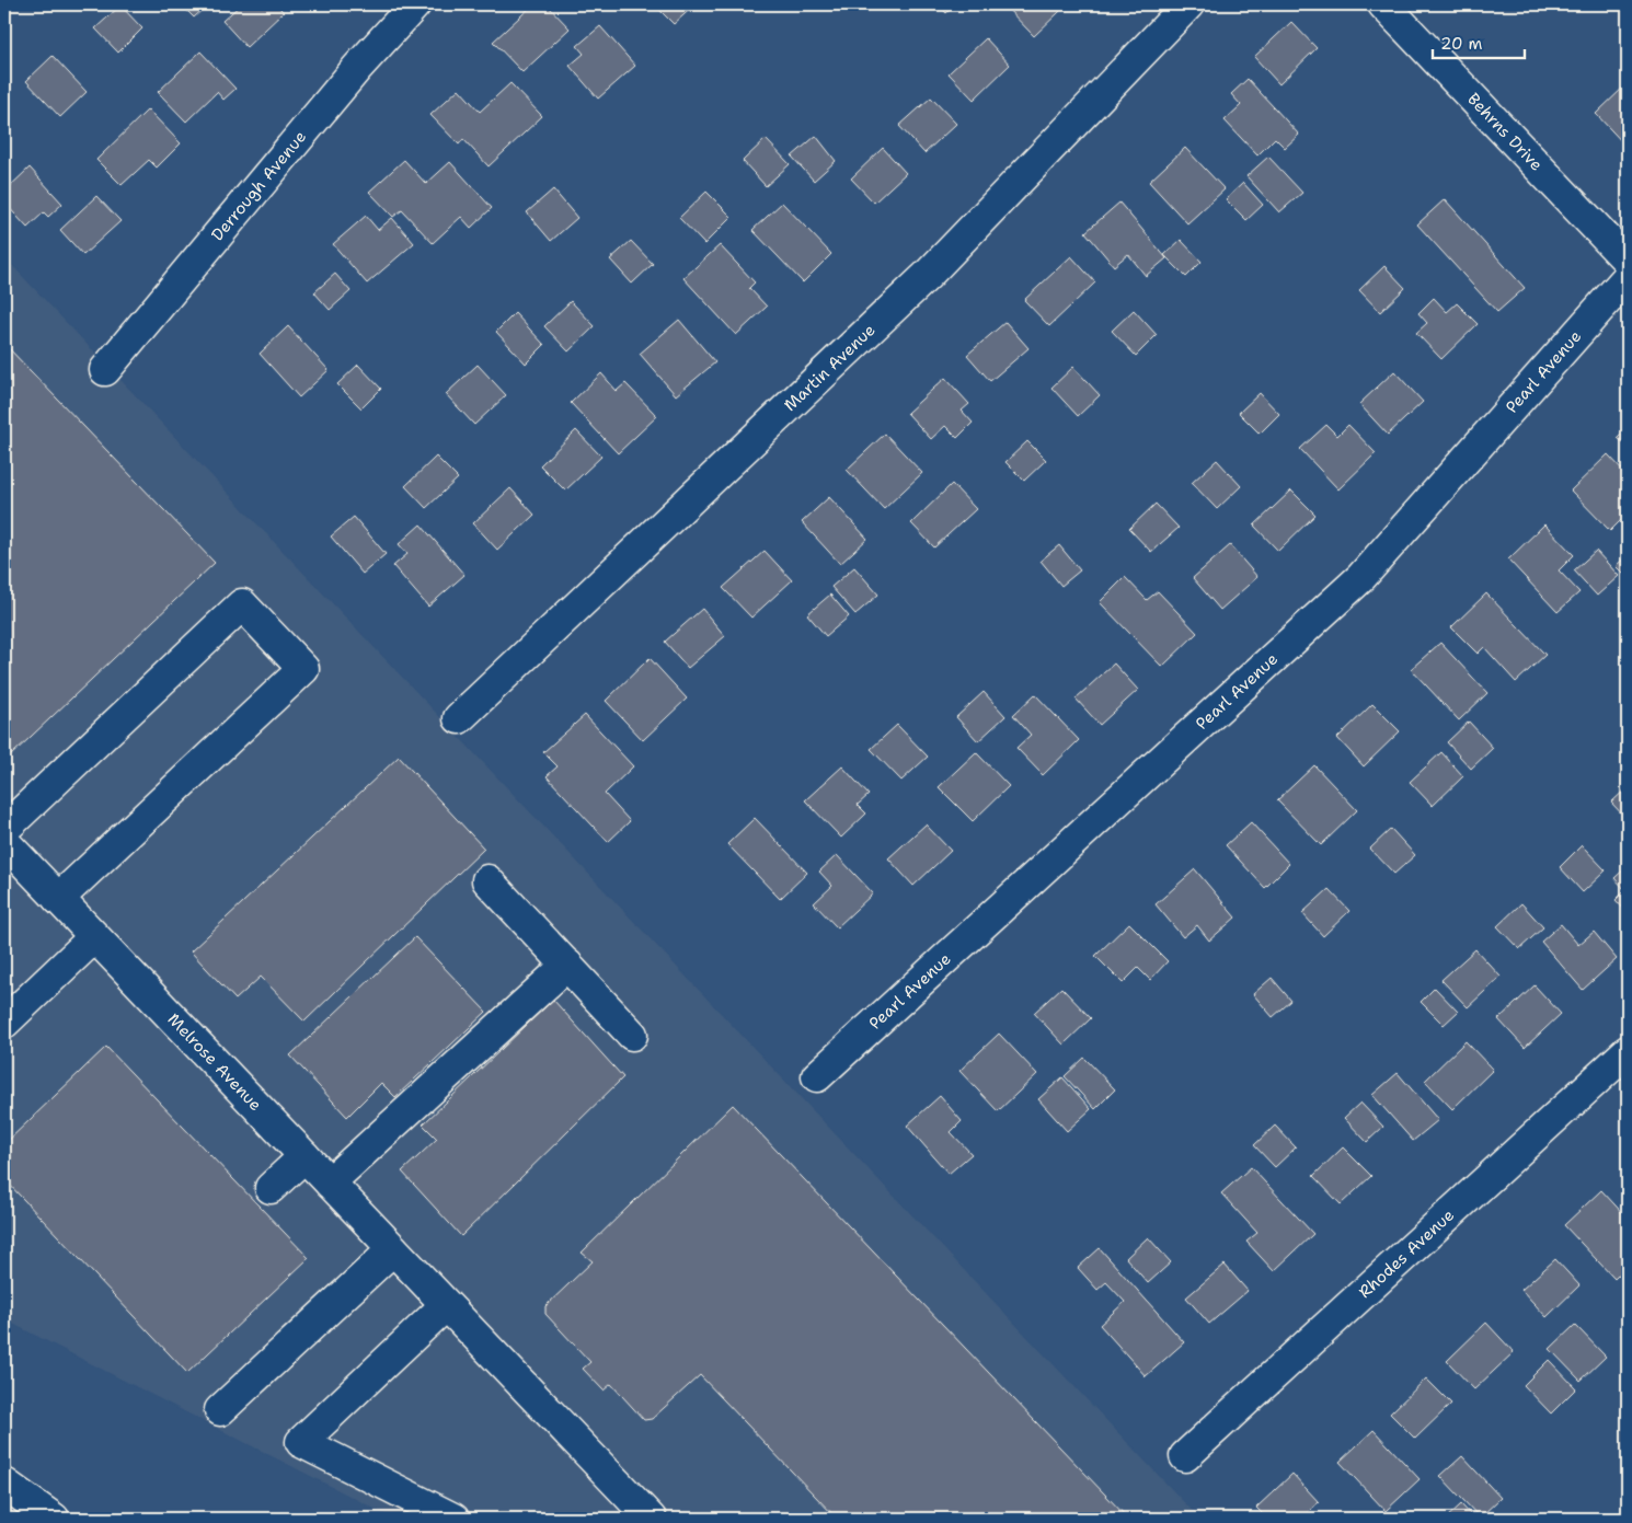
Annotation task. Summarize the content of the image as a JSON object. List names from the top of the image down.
{
  "streets": {
    "main road": [
      "Behrns Drive",
      "Derrough Avenue",
      "Martin Avenue",
      "Pearl Avenue",
      "Melrose Avenue",
      "Rhodes Avenue"
    ]
  },
  "scale_bar": "20 m"
}
